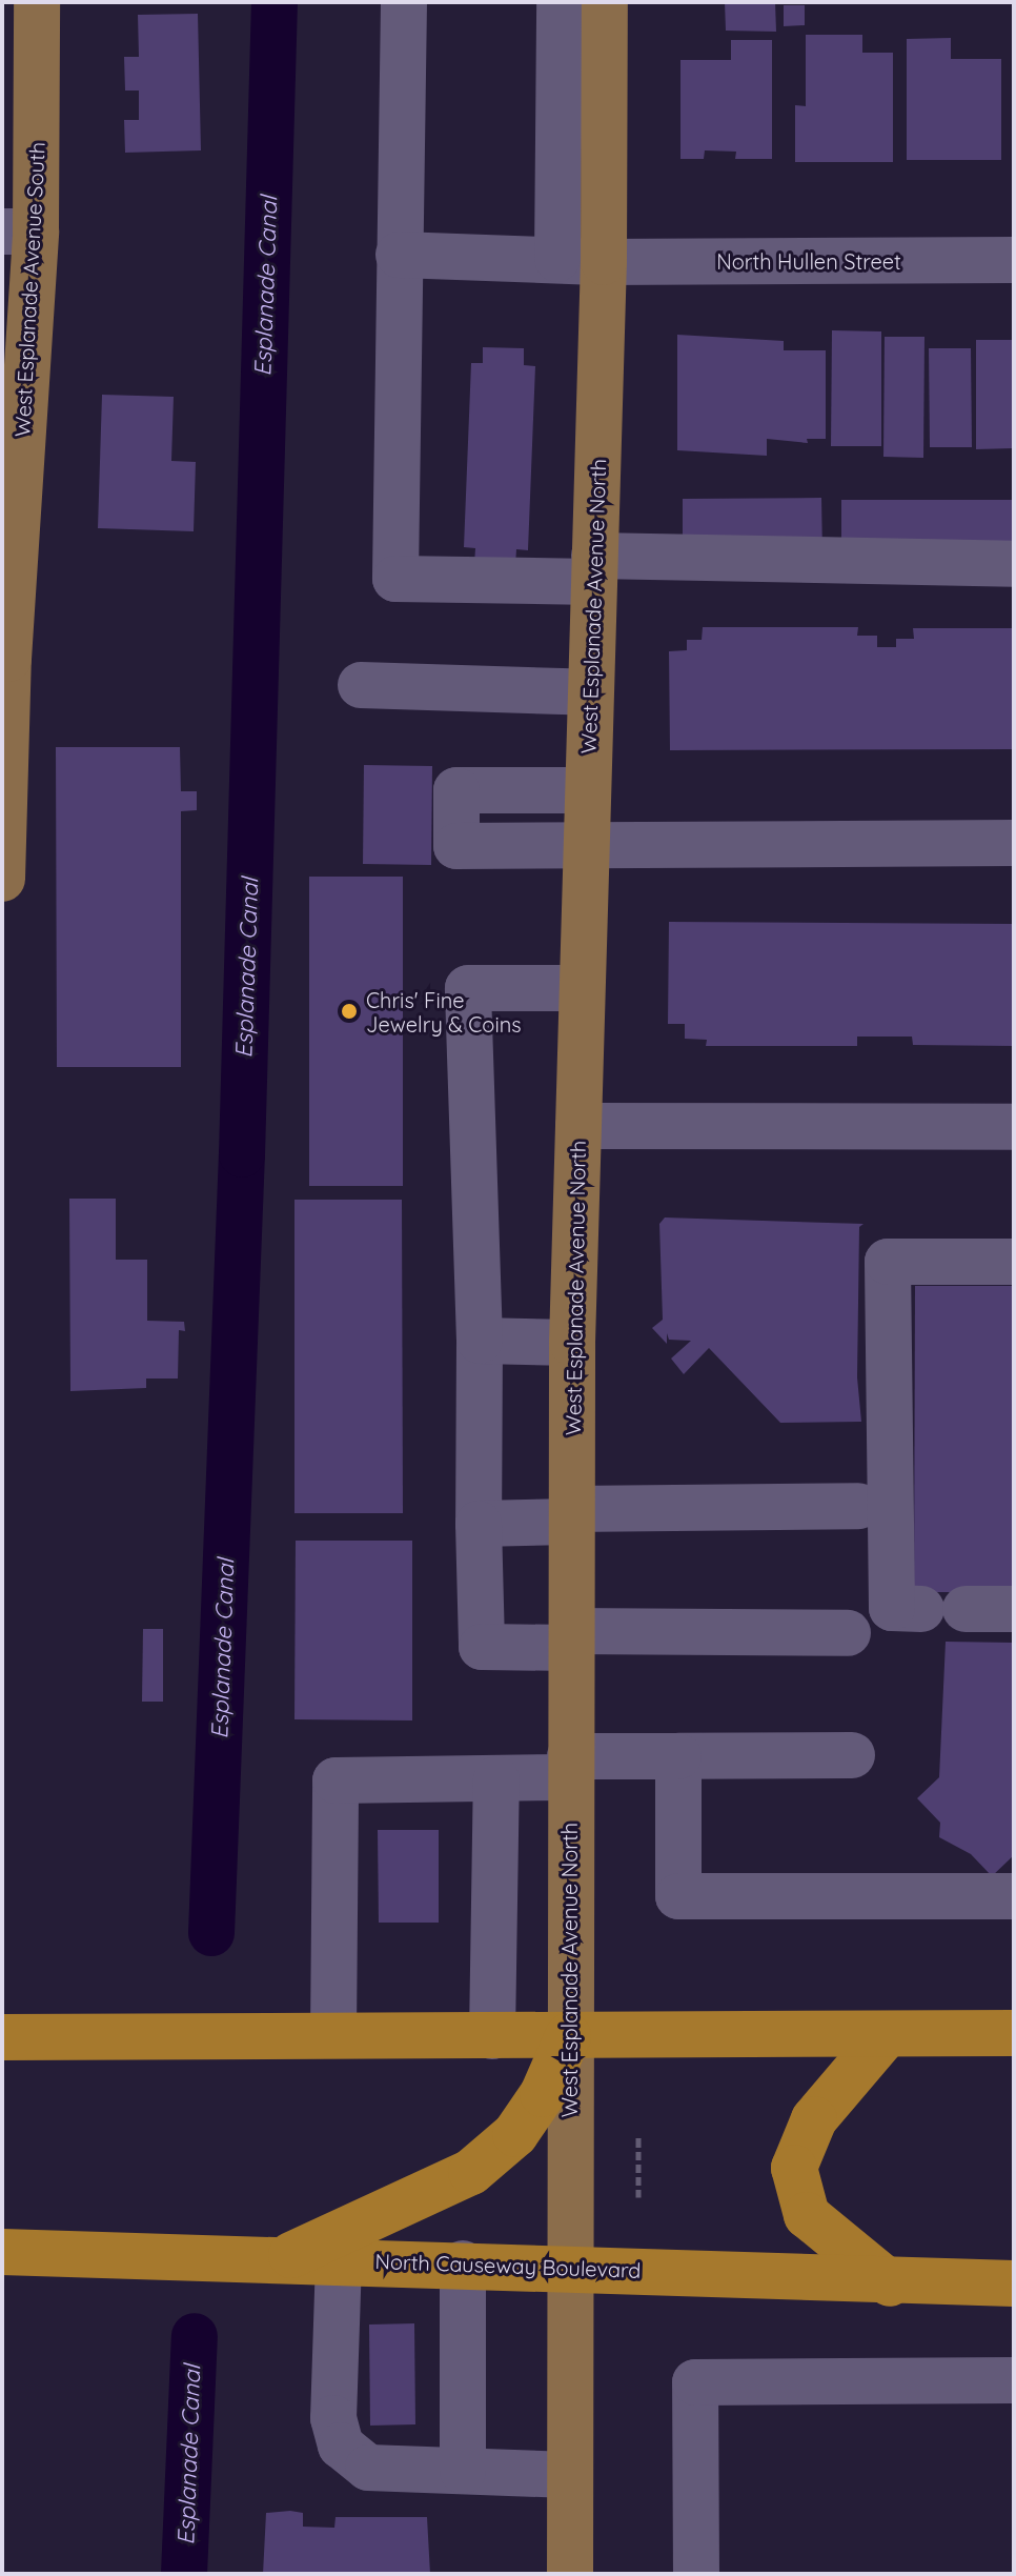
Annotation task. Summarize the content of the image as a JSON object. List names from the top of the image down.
{
  "streets": {
    "highway": ["North Causeway Boulevard"],
    "main road": ["West Esplanade Avenue South", "West Esplanade Avenue North"],
    "street": ["North Hullen Street"]
  },
  "crossings": [
    ["North Hullen Street", "West Esplanade Avenue North"],
    ["West Esplanade Avenue North", "North Causeway Boulevard"]
  ],
  "water": ["Esplanade Canal"],
  "places": ["Chris' Fine Jewelry & Coins"]
}
